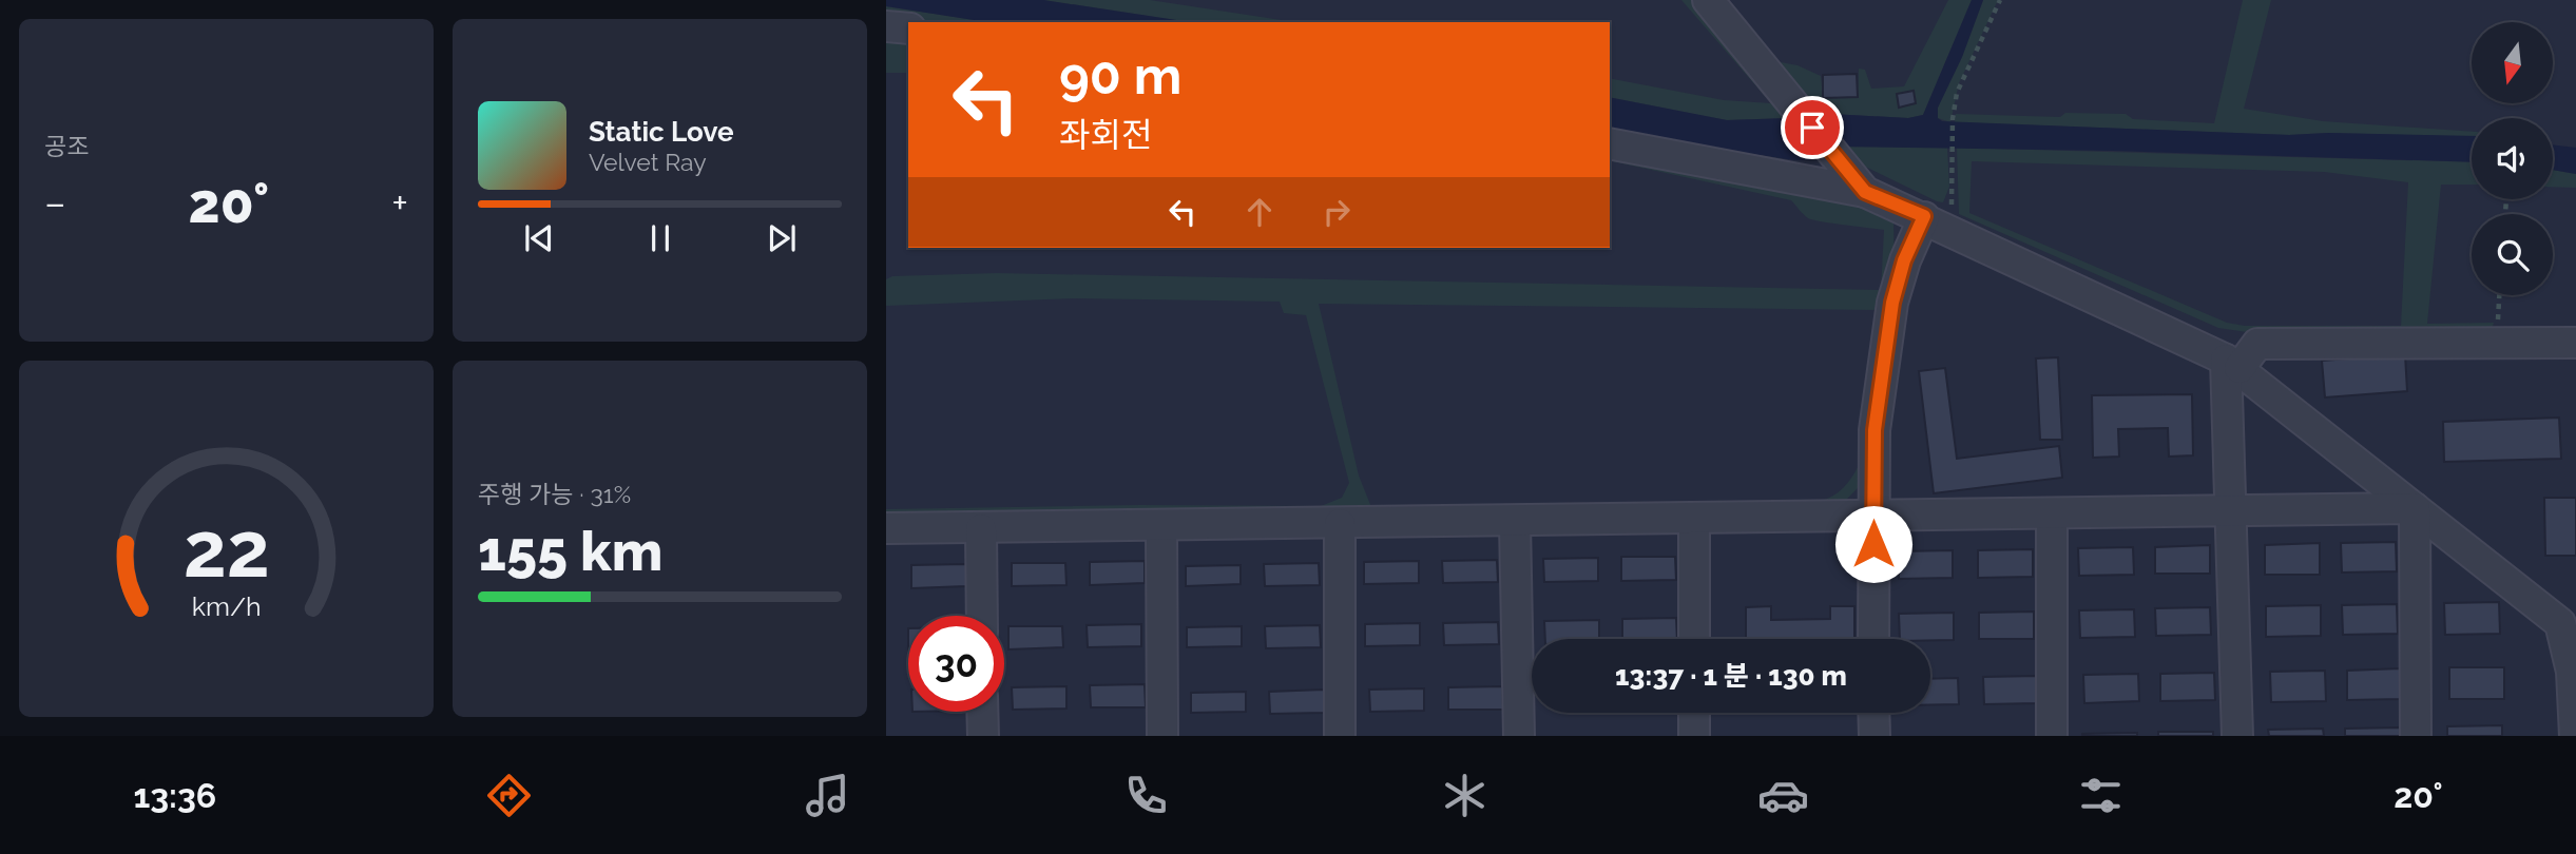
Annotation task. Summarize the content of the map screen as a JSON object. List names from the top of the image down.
{
  "north": "bottom",
  "page": {
    "tile": [
      "공조",
      ["주행 가능 · 31%", "155 km"]
    ],
    "turn": ["90 m", "좌회전"],
    "song": ["Static Love", "Velvet Ray"],
    "heat": ["−", "20°", "+"],
    "limit": "30",
    "trip": "13:37 · 1 분 · 130 m",
    "tabs": ["13:36", "20°"],
    "gauge": ["22", "km/h"]
  }
}
